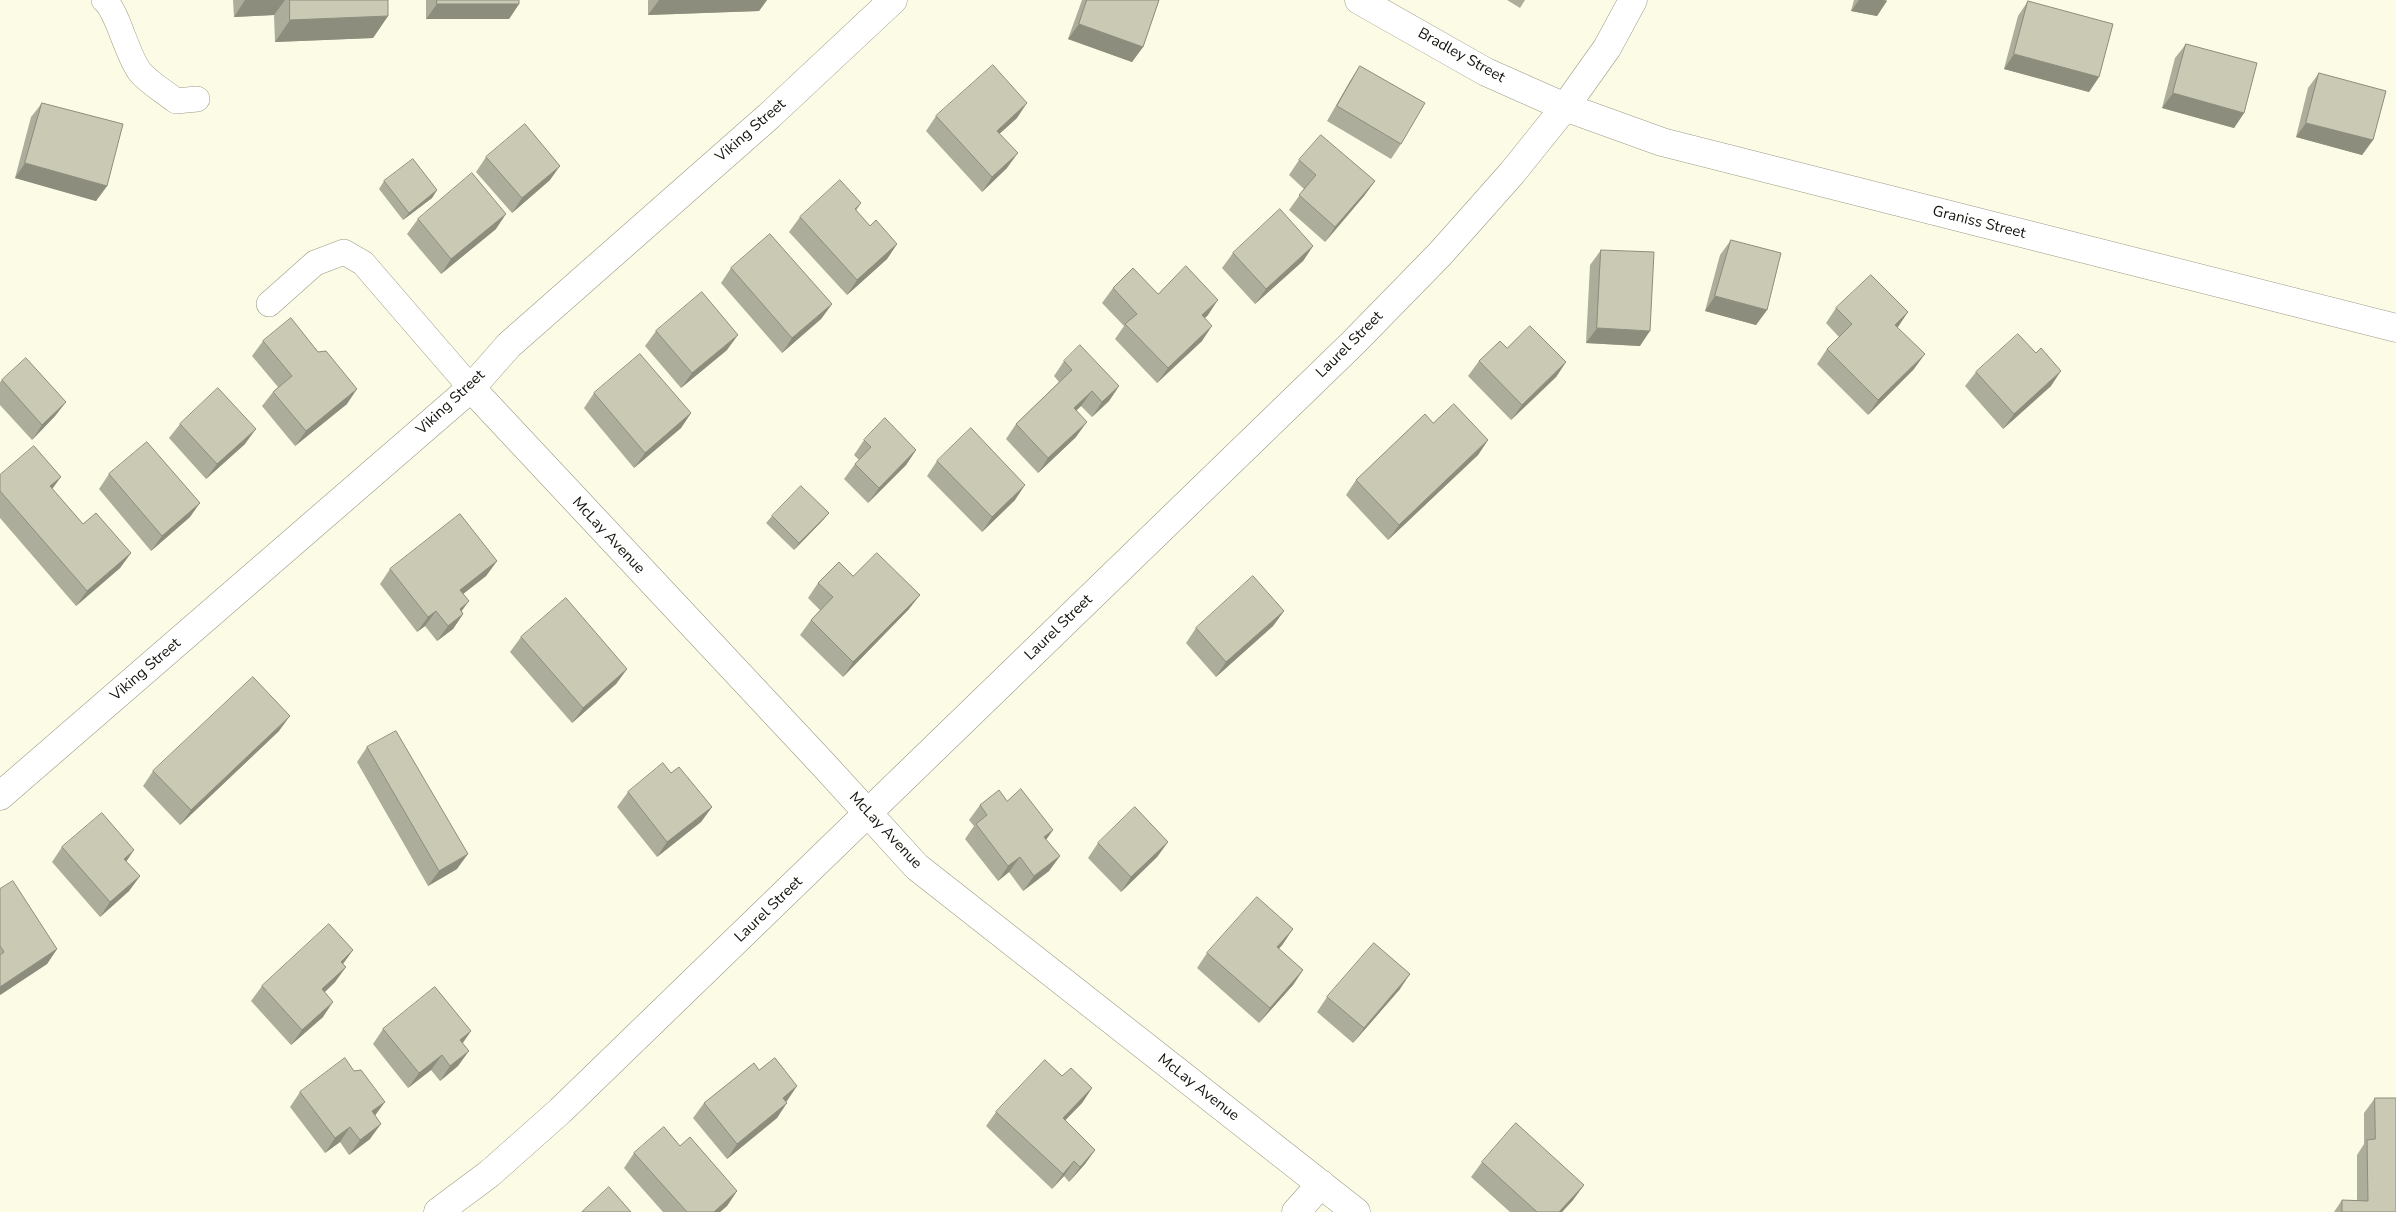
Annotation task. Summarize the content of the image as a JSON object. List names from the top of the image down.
{
  "streets": {
    "street": [
      "Bradley Street",
      "Viking Street",
      "Graniss Street",
      "Laurel Street",
      "McLay Avenue"
    ]
  },
  "crossings": [
    ["Bradley Street", "Graniss Street"],
    ["Bradley Street", "Laurel Street"],
    ["Viking Street", "McLay Avenue"],
    ["Graniss Street", "Laurel Street"],
    ["Laurel Street", "McLay Avenue"]
  ]
}
